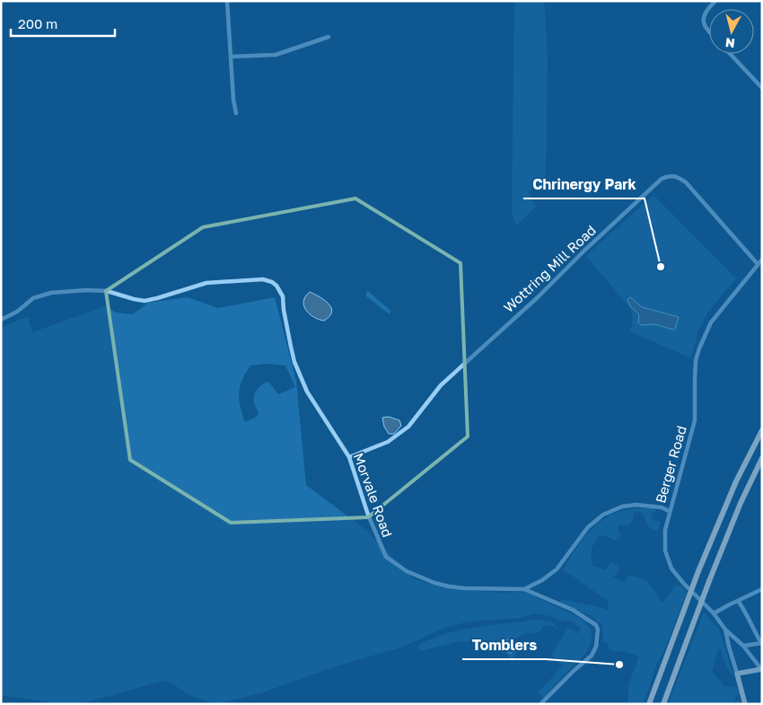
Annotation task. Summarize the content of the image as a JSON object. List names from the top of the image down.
{
  "streets": {
    "street": ["Wottring Mill Road", "Berger Road", "Morvale Road"]
  },
  "crossings": [
    ["Wottring Mill Road", "Berger Road"],
    ["Wottring Mill Road", "Morvale Road"]
  ],
  "places": ["Chrinergy Park", "Tomblers"],
  "scale_bar": "200 m",
  "north": "bottom"
}
